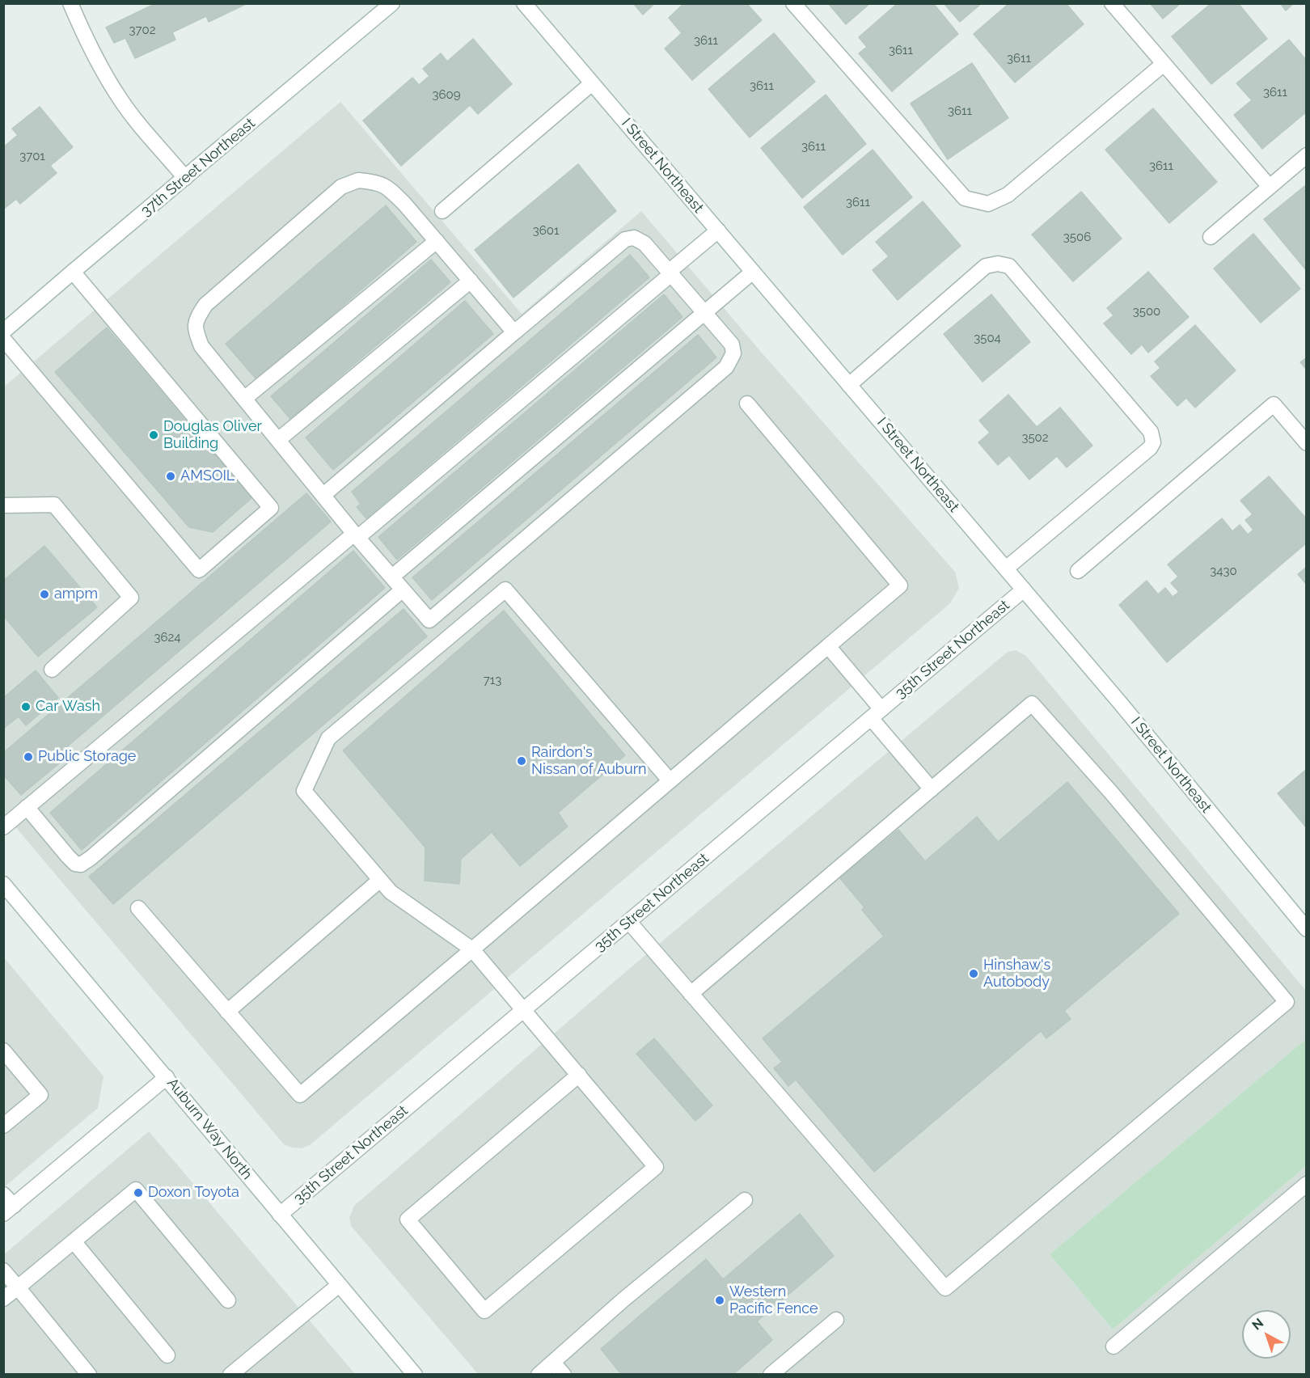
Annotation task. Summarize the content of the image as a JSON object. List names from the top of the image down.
{
  "streets": {
    "street": [
      "I Street Northeast",
      "37th Street Northeast",
      "35th Street Northeast",
      "Auburn Way North"
    ]
  },
  "crossings": [
    ["I Street Northeast", "35th Street Northeast"],
    ["35th Street Northeast", "Auburn Way North"]
  ],
  "places": [
    "Douglas Oliver Building",
    "AMSOIL",
    "ampm",
    "Car Wash",
    "Public Storage",
    "Rairdon's Nissan of Auburn",
    "Hinshaw's Autobody",
    "Doxon Toyota",
    "Western Pacific Fence"
  ],
  "house_numbers": [
    "3702",
    "3611",
    "3611",
    "3611",
    "3611",
    "3611",
    "3609",
    "3611",
    "3611",
    "3701",
    "3611",
    "3611",
    "3601",
    "3506",
    "3500",
    "3504",
    "3502",
    "3430",
    "3624",
    "713"
  ],
  "north": "top left"
}
